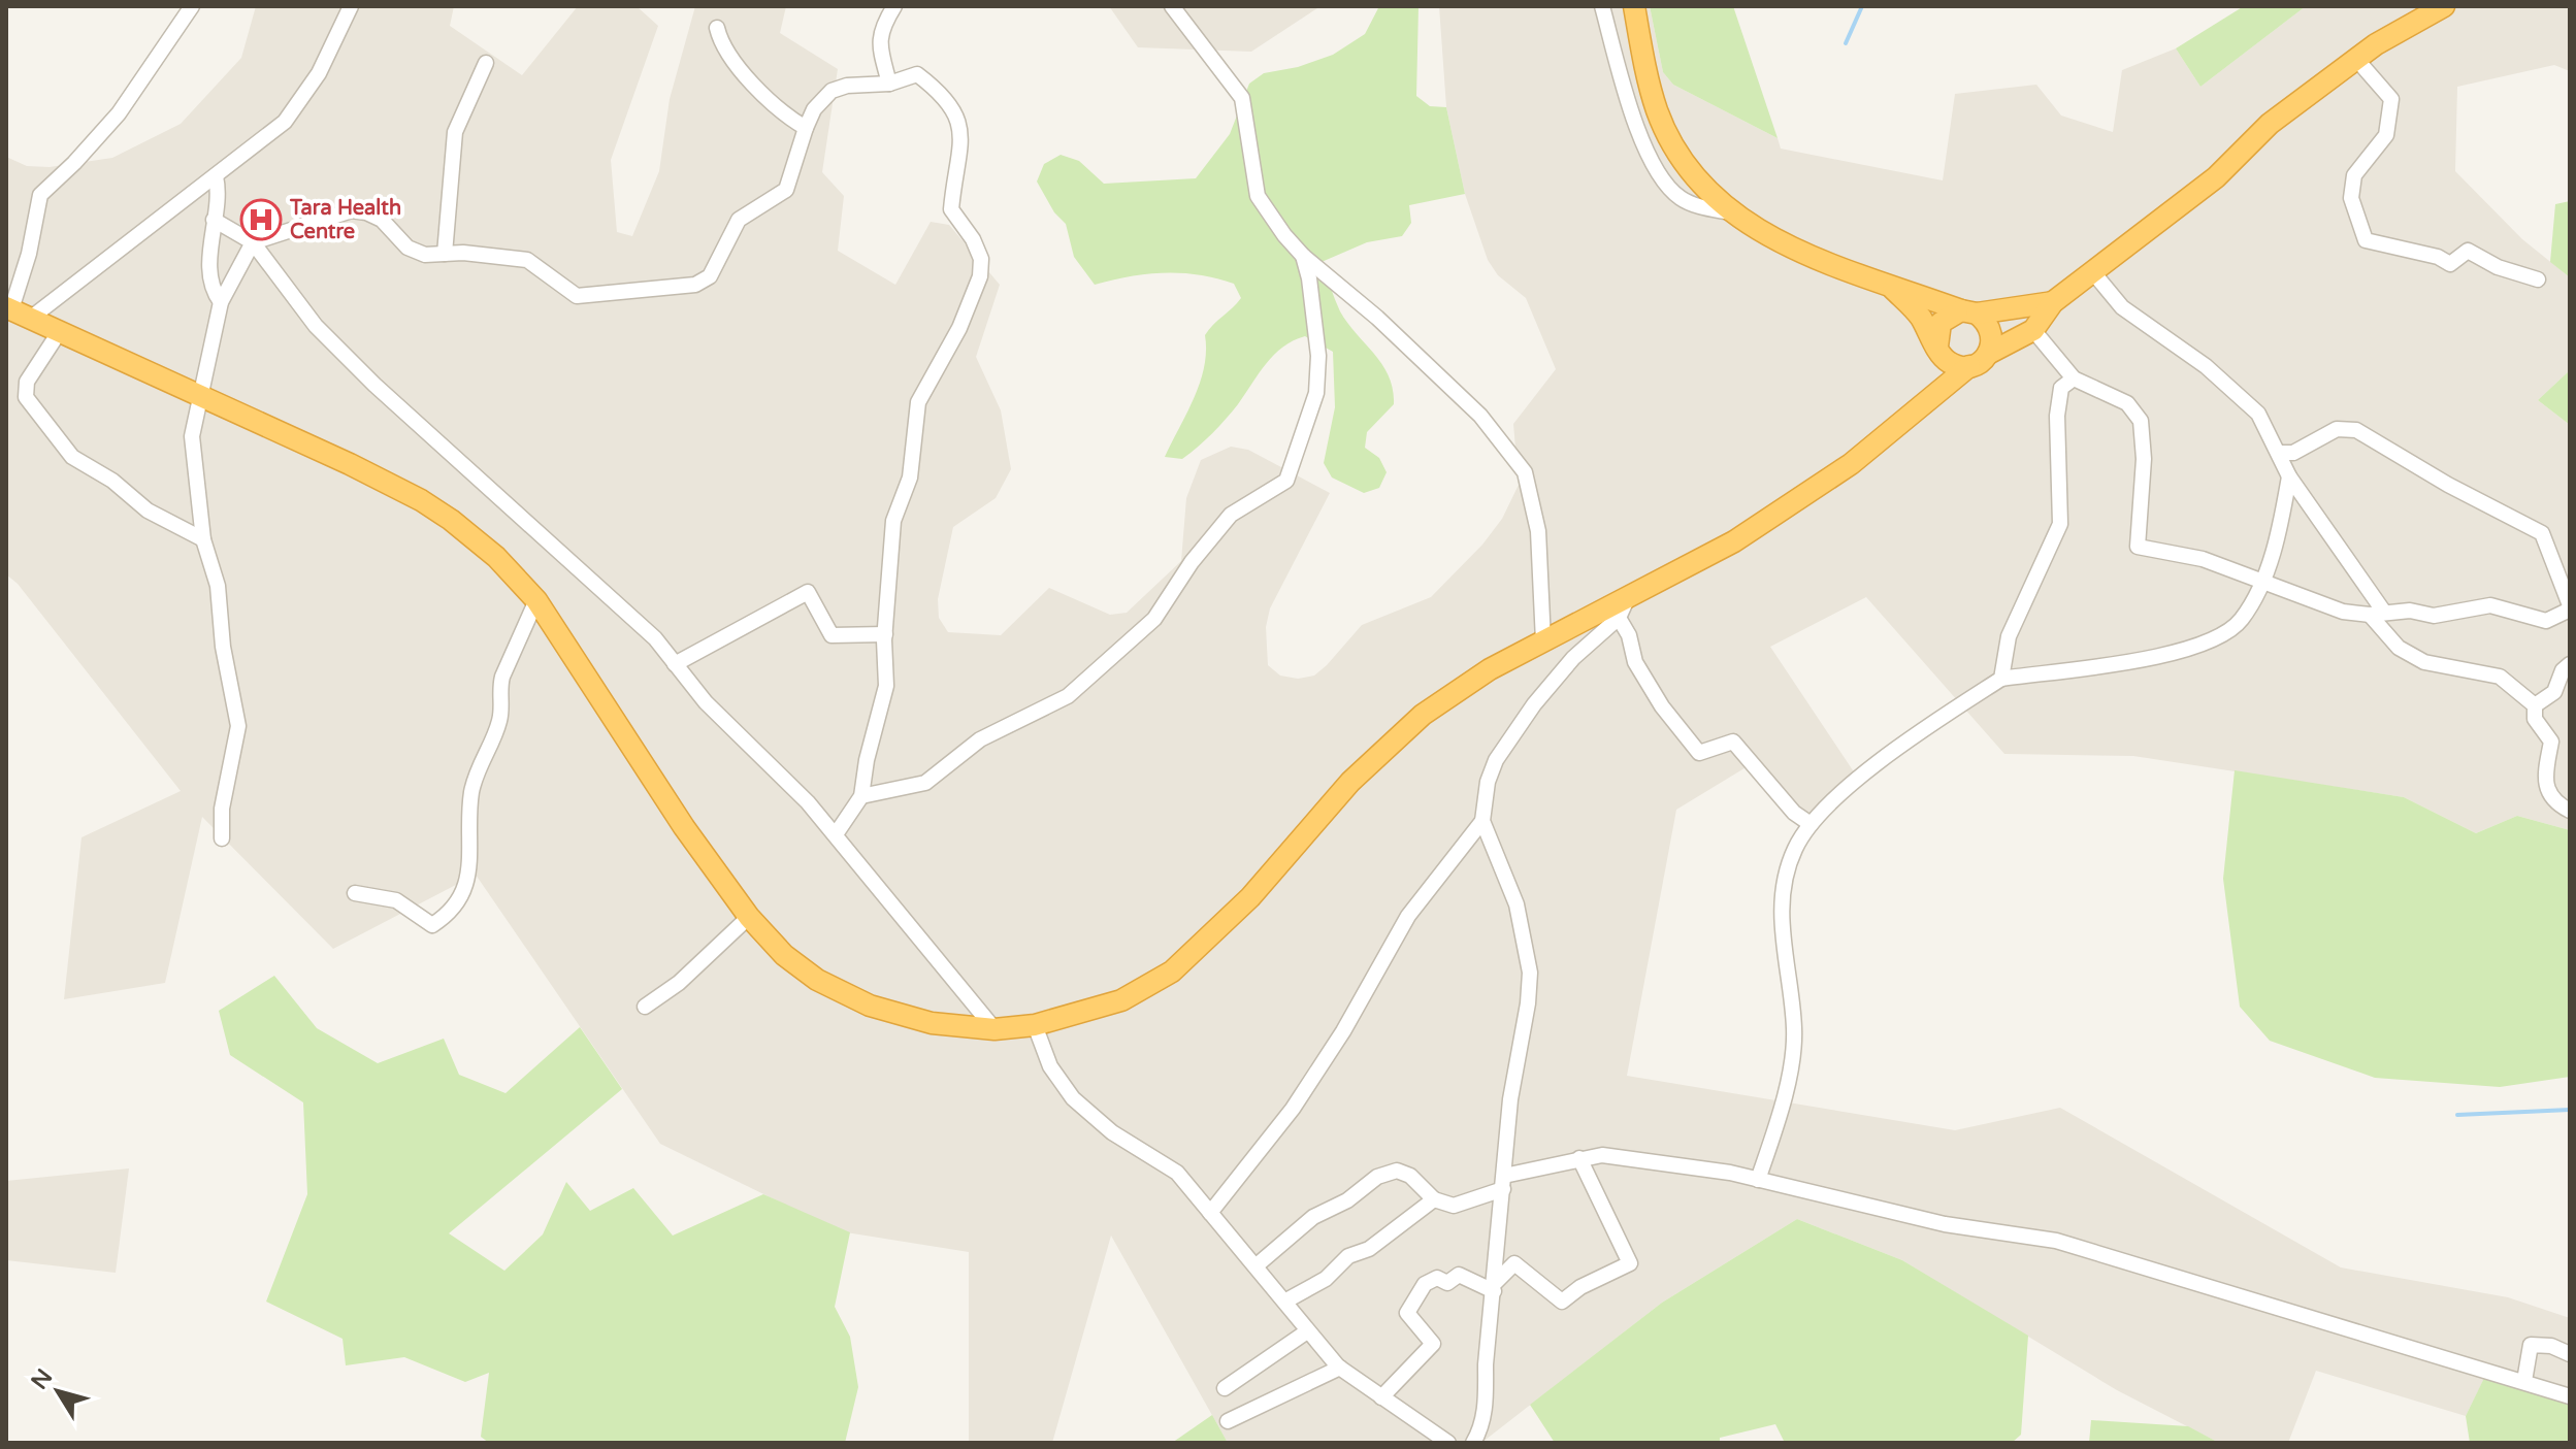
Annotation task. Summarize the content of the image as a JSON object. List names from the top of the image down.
{
  "places": {
    "hospital": ["Tara Health Centre"]
  },
  "north": "top left"
}
